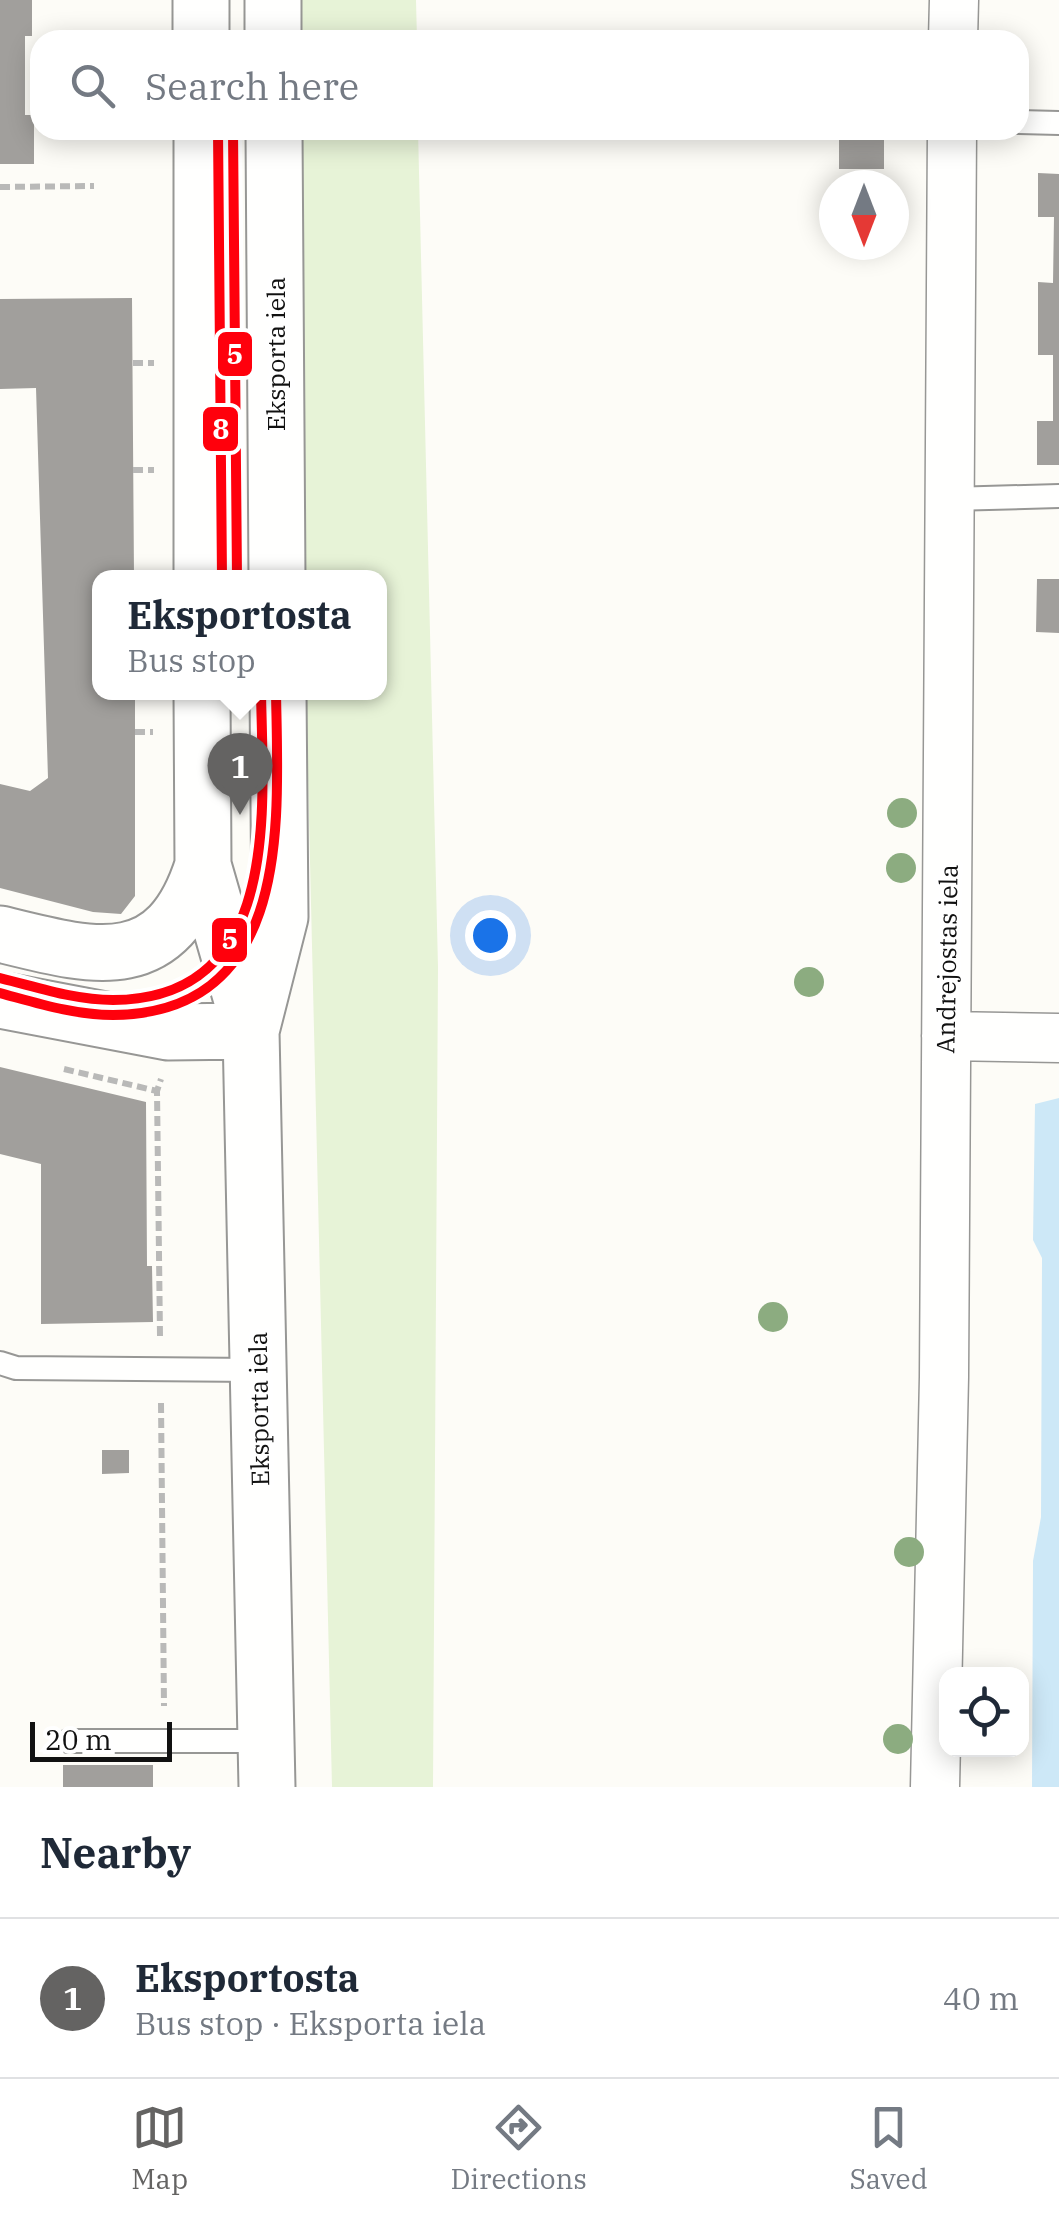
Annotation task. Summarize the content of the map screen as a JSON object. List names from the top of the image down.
{
  "streets": {
    "street": ["Eksporta iela", "Andrejostas iela"]
  },
  "lines": ["transit line 5", "transit line 8"],
  "scale_bar": "20 m",
  "north": "bottom",
  "page": {
    "search": "Search here",
    "popup": ["Eksportosta", "Bus stop"],
    "pins": "1",
    "scale": "20 m",
    "heading": "Nearby",
    "list": [
      {
        "mark": "1",
        "name": "Eksportosta",
        "note": "Bus stop · Eksporta iela",
        "value": "40 m"
      }
    ],
    "nav": ["Map", "Directions", "Saved"]
  }
}
